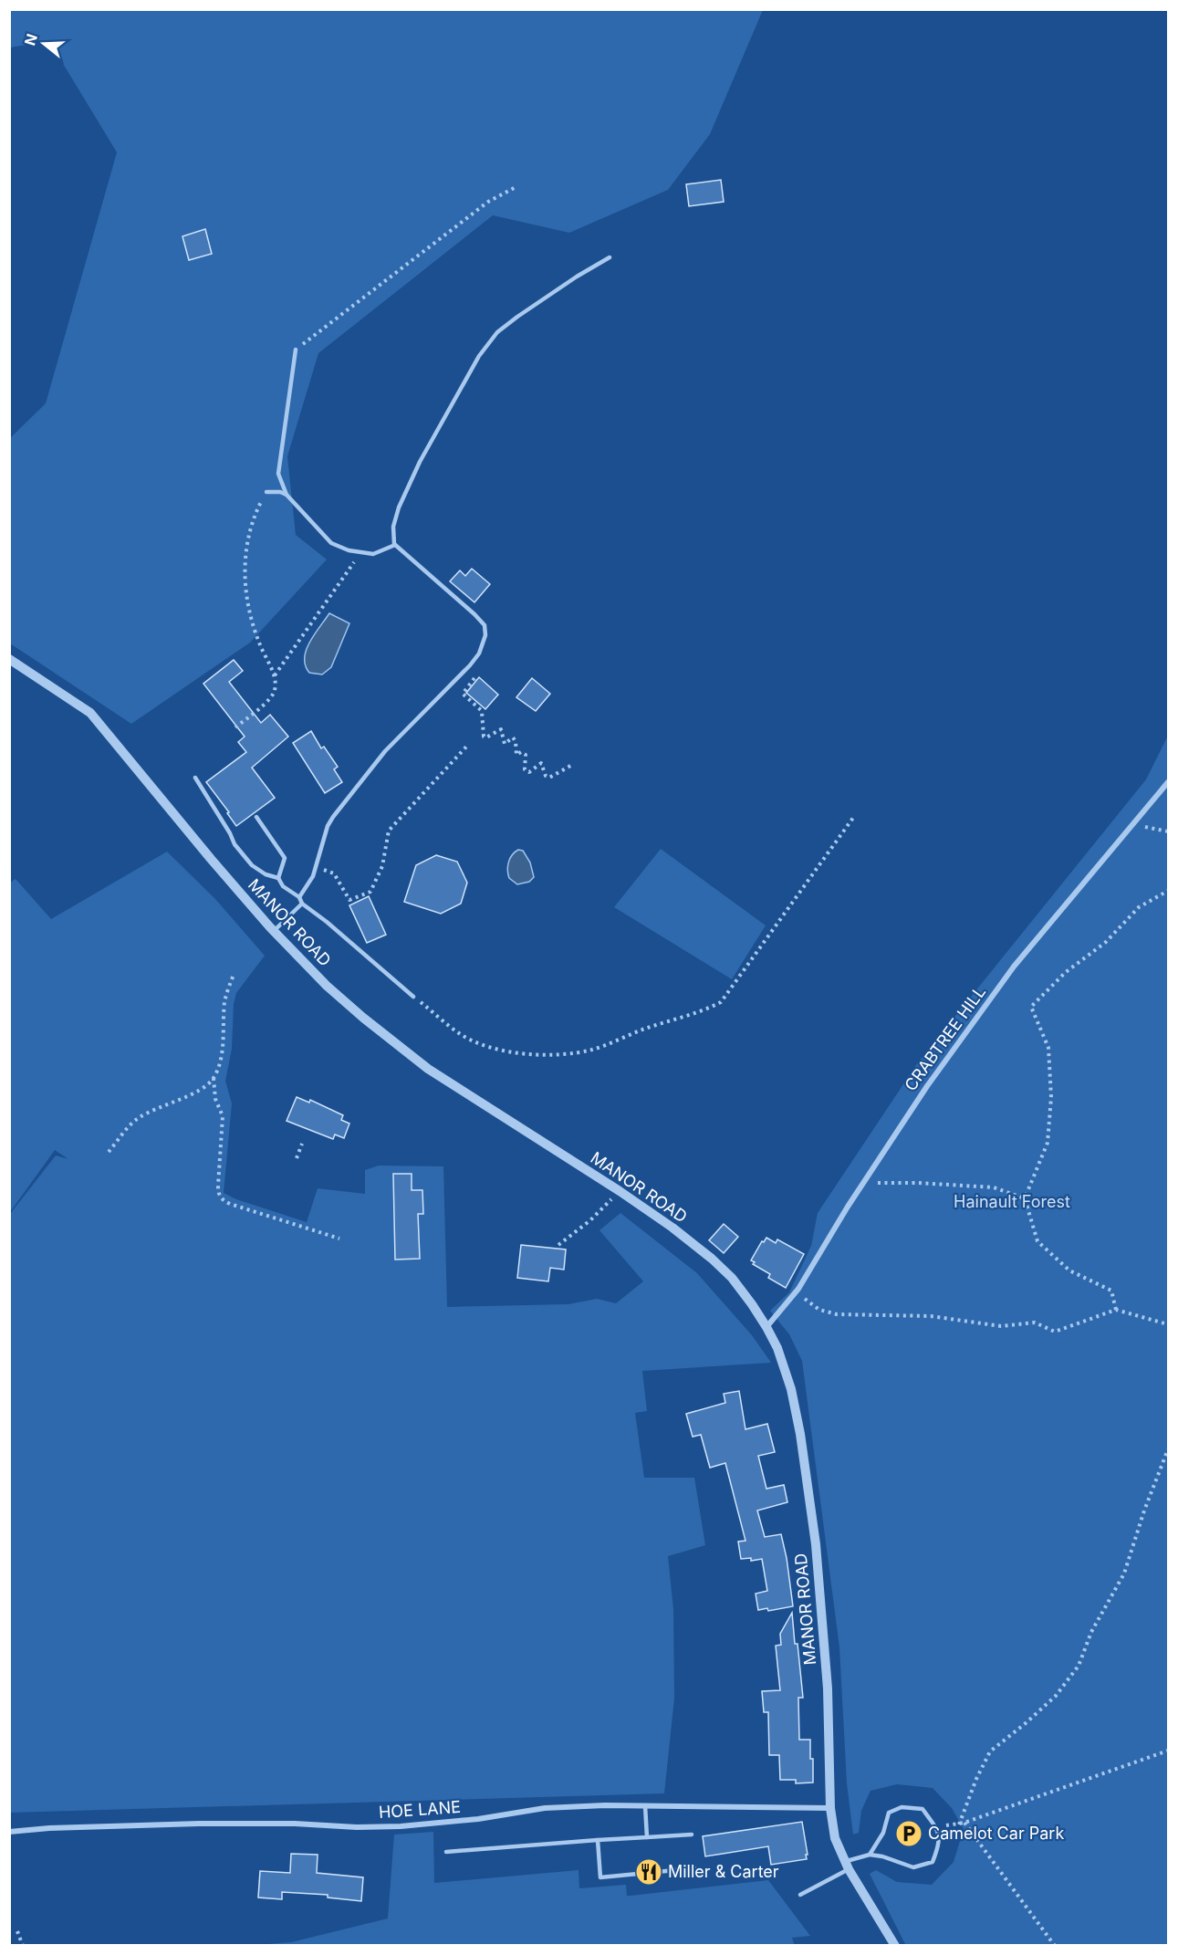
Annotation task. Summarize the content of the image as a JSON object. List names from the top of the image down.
{
  "streets": {
    "street": ["MANOR ROAD", "CRABTREE HILL", "HOE LANE"]
  },
  "crossings": [
    ["MANOR ROAD", "CRABTREE HILL"],
    ["MANOR ROAD", "HOE LANE"]
  ],
  "parks": ["Hainault Forest"],
  "places": {
    "parking": ["Camelot Car Park"],
    "restaurant": ["Miller & Carter"]
  },
  "north": "left"
}
